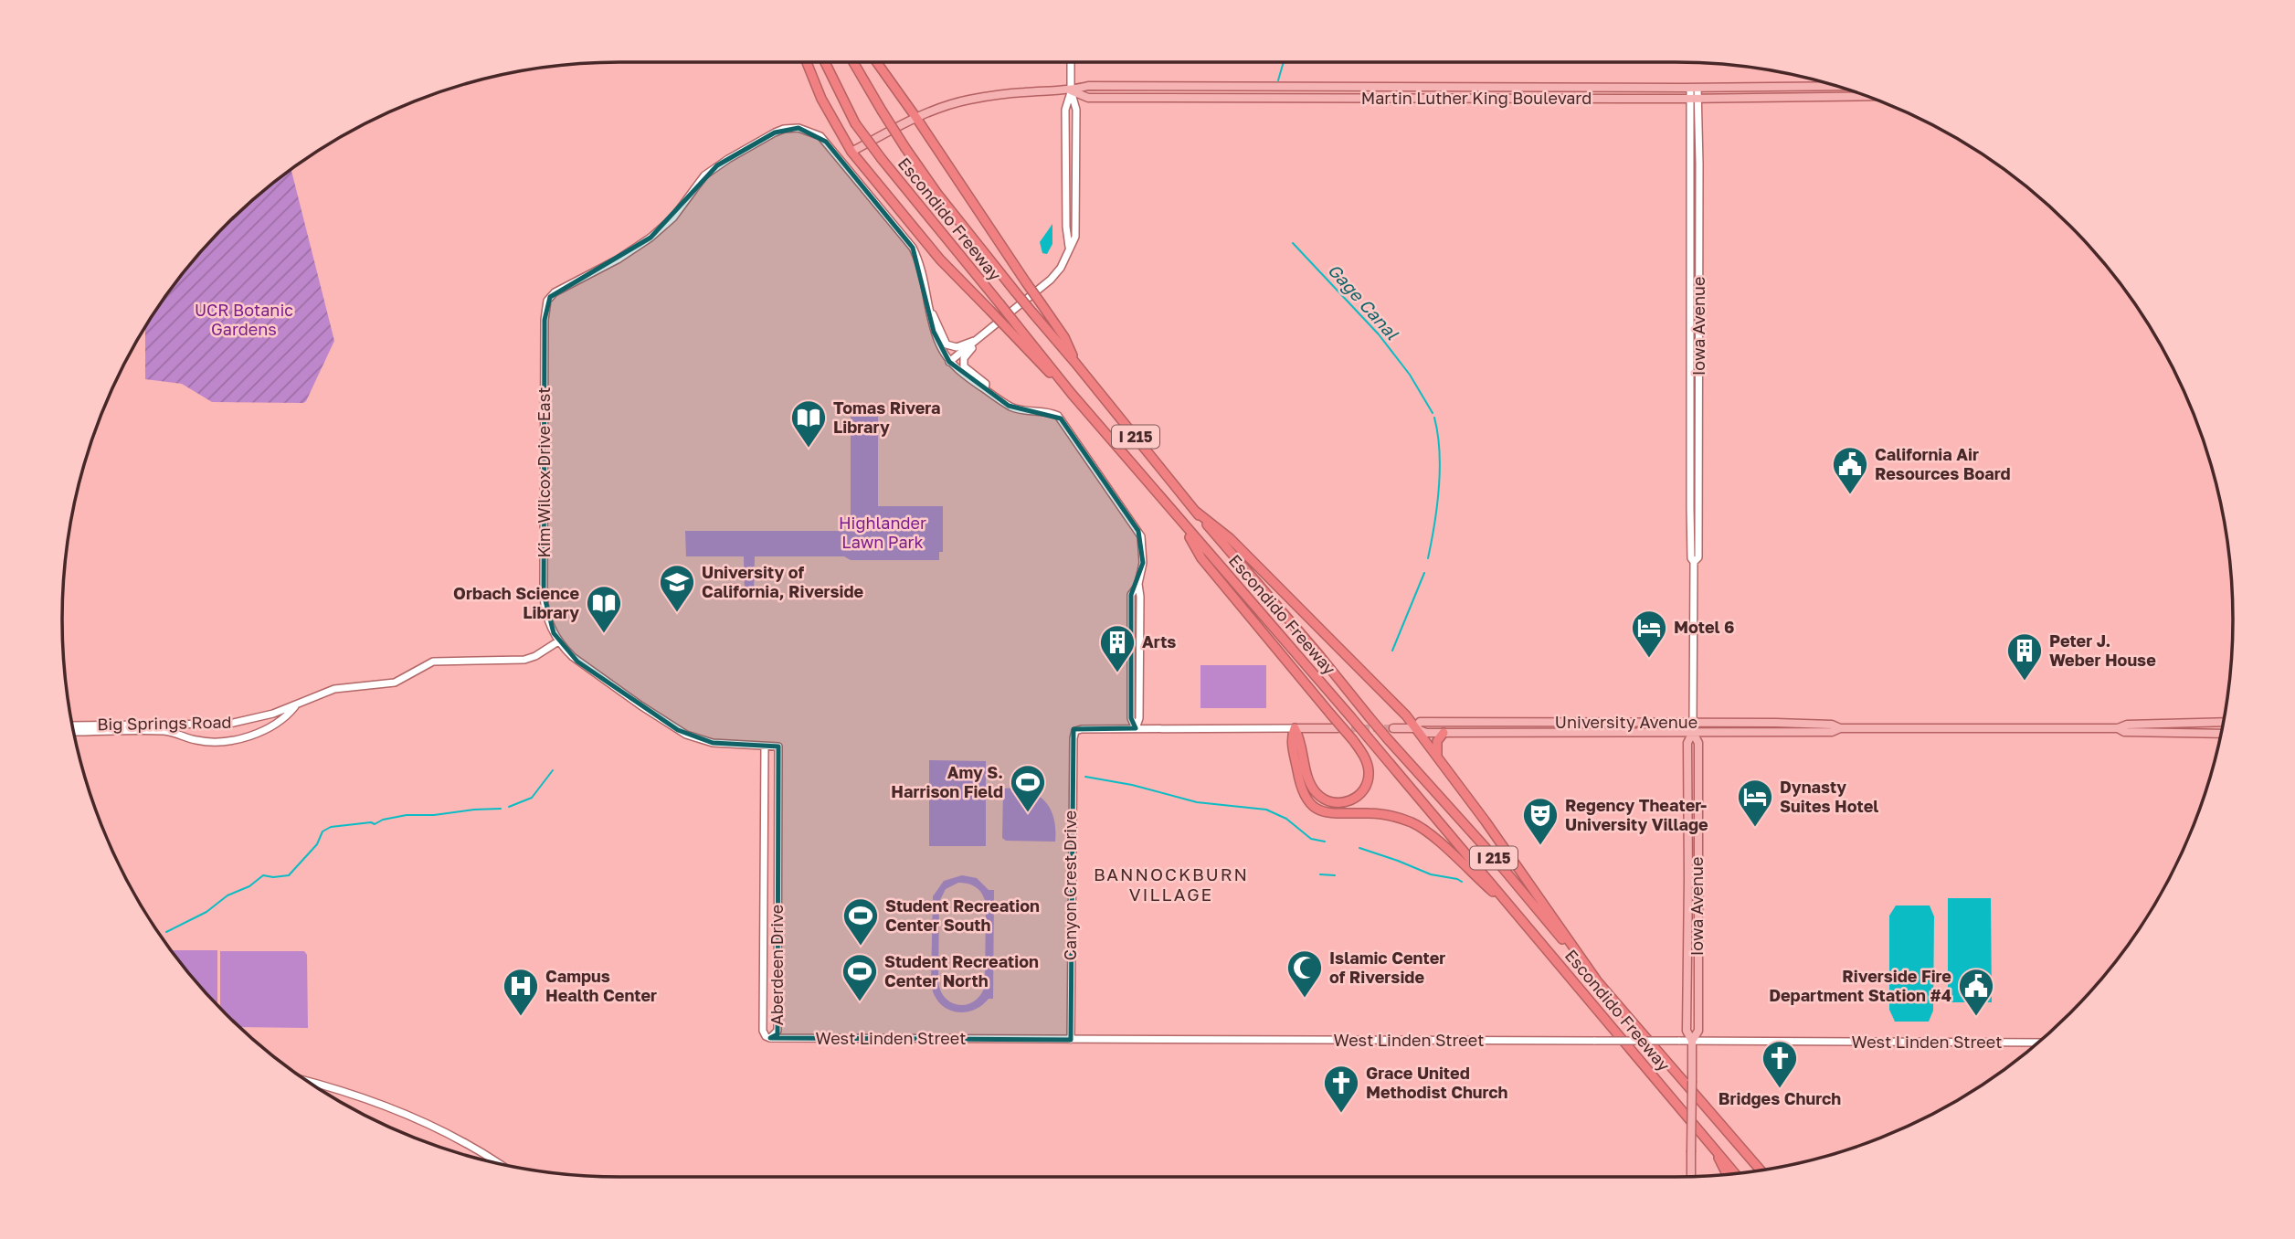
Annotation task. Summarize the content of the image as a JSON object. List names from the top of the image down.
{
  "streets": {
    "highway": ["Escondido Freeway", "I 215"],
    "main road": ["Martin Luther King Boulevard", "Iowa Avenue", "University Avenue"],
    "street": [
      "Kim Wilcox Drive East",
      "Big Springs Road",
      "Canyon Crest Drive",
      "Aberdeen Drive",
      "West Linden Street"
    ]
  },
  "crossings": [
    ["Martin Luther King Boulevard", "Iowa Avenue"],
    ["Iowa Avenue", "University Avenue"],
    ["Iowa Avenue", "West Linden Street"],
    ["Kim Wilcox Drive East", "Big Springs Road"],
    ["Canyon Crest Drive", "West Linden Street"],
    ["Aberdeen Drive", "West Linden Street"]
  ],
  "districts": ["BANNOCKBURN VILLAGE"],
  "water": ["Gage Canal"],
  "parks": ["UCR Botanic Gardens", "Highlander Lawn Park"],
  "places": {
    "library": ["Tomas Rivera Library", "Orbach Science Library"],
    "public building": ["California Air Resources Board", "Riverside Fire Department Station #4"],
    "school or university": ["University of California, Riverside"],
    "hotel": ["Motel 6", "Dynasty Suites Hotel"],
    "building": ["Arts", "Peter J. Weber House"],
    "sports": ["Amy S. Harrison Field", "Student Recreation Center South", "Student Recreation Center North"],
    "theatre": ["Regency Theater- University Village"],
    "mosque": ["Islamic Center of Riverside"],
    "hospital": ["Campus Health Center"],
    "church": ["Bridges Church", "Grace United Methodist Church"]
  }
}
